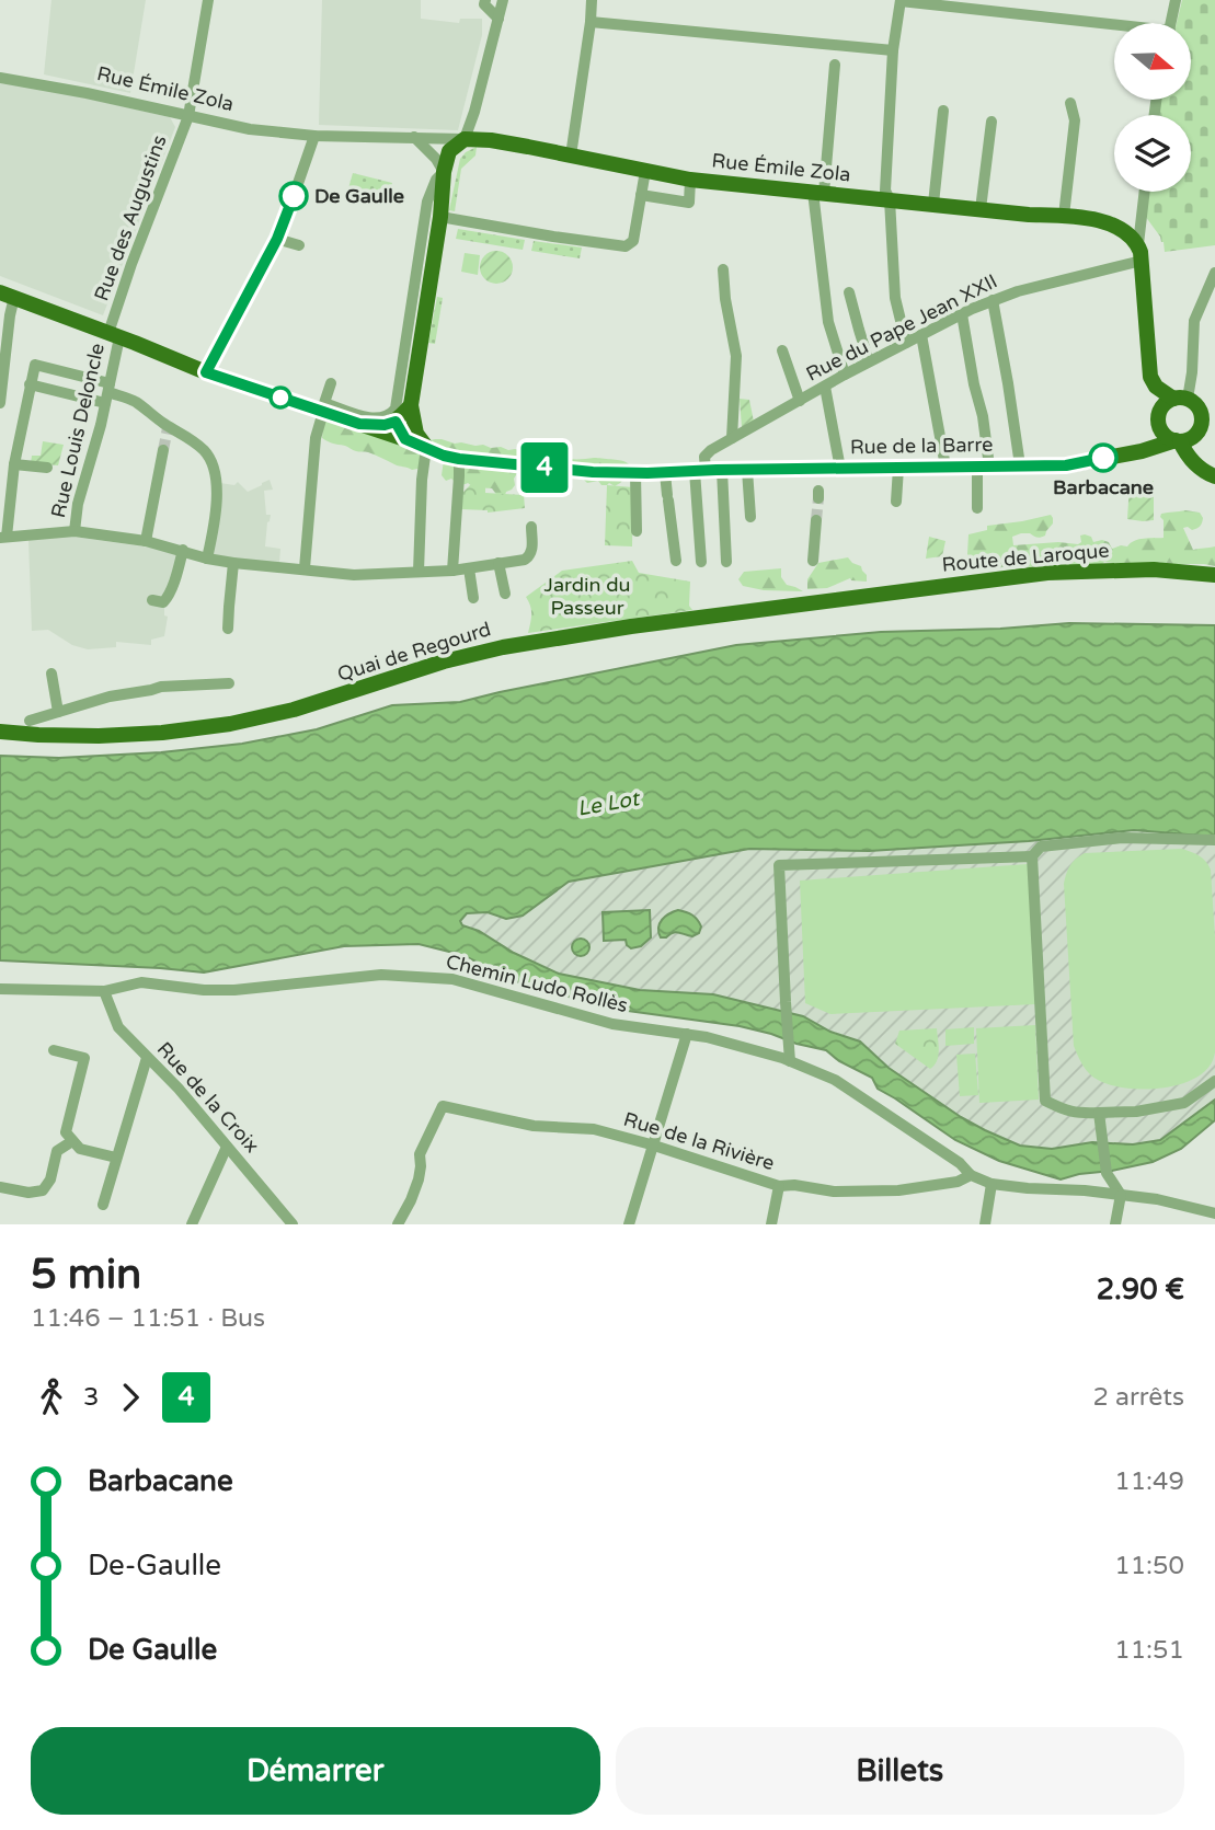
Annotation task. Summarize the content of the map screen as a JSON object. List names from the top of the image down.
{
  "streets": {
    "main road": [
      "Rue Émile Zola",
      "Rue de la Barre",
      "Route de Laroque",
      "Quai de Regourd"
    ],
    "street": [
      "Rue des Augustins",
      "Rue du Pape Jean XXII",
      "Rue Louis Deloncle",
      "Chemin Ludo Rollès",
      "Rue de la Croix",
      "Rue de la Rivière"
    ]
  },
  "crossings": [
    ["Rue Émile Zola", "Rue des Augustins"],
    ["Rue Émile Zola", "Rue du Pape Jean XXII"],
    ["Rue des Augustins", "Rue Louis Deloncle"],
    ["Rue des Augustins", "Rue de la Barre"],
    ["Rue du Pape Jean XXII", "Rue de la Barre"],
    ["Rue Louis Deloncle", "Rue de la Barre"],
    ["Route de Laroque", "Quai de Regourd"],
    ["Chemin Ludo Rollès", "Rue de la Croix"],
    ["Chemin Ludo Rollès", "Rue de la Rivière"]
  ],
  "water": ["Le Lot"],
  "parks": ["Jardin du Passeur"],
  "places": ["De Gaulle", "Barbacane"],
  "lines": ["bus line 4"],
  "north": "right",
  "page": {
    "on_map": "4",
    "heading": ["5 min", "11:46 – 11:51 · Bus", "2.90 €"],
    "legs": ["3", "4", "2 arrêts"],
    "list": [
      {
        "name": "Barbacane",
        "value": "11:49"
      },
      {
        "name": "De-Gaulle",
        "value": "11:50"
      },
      {
        "name": "De Gaulle",
        "value": "11:51"
      }
    ],
    "buttons": ["Démarrer", "Billets"]
  }
}
